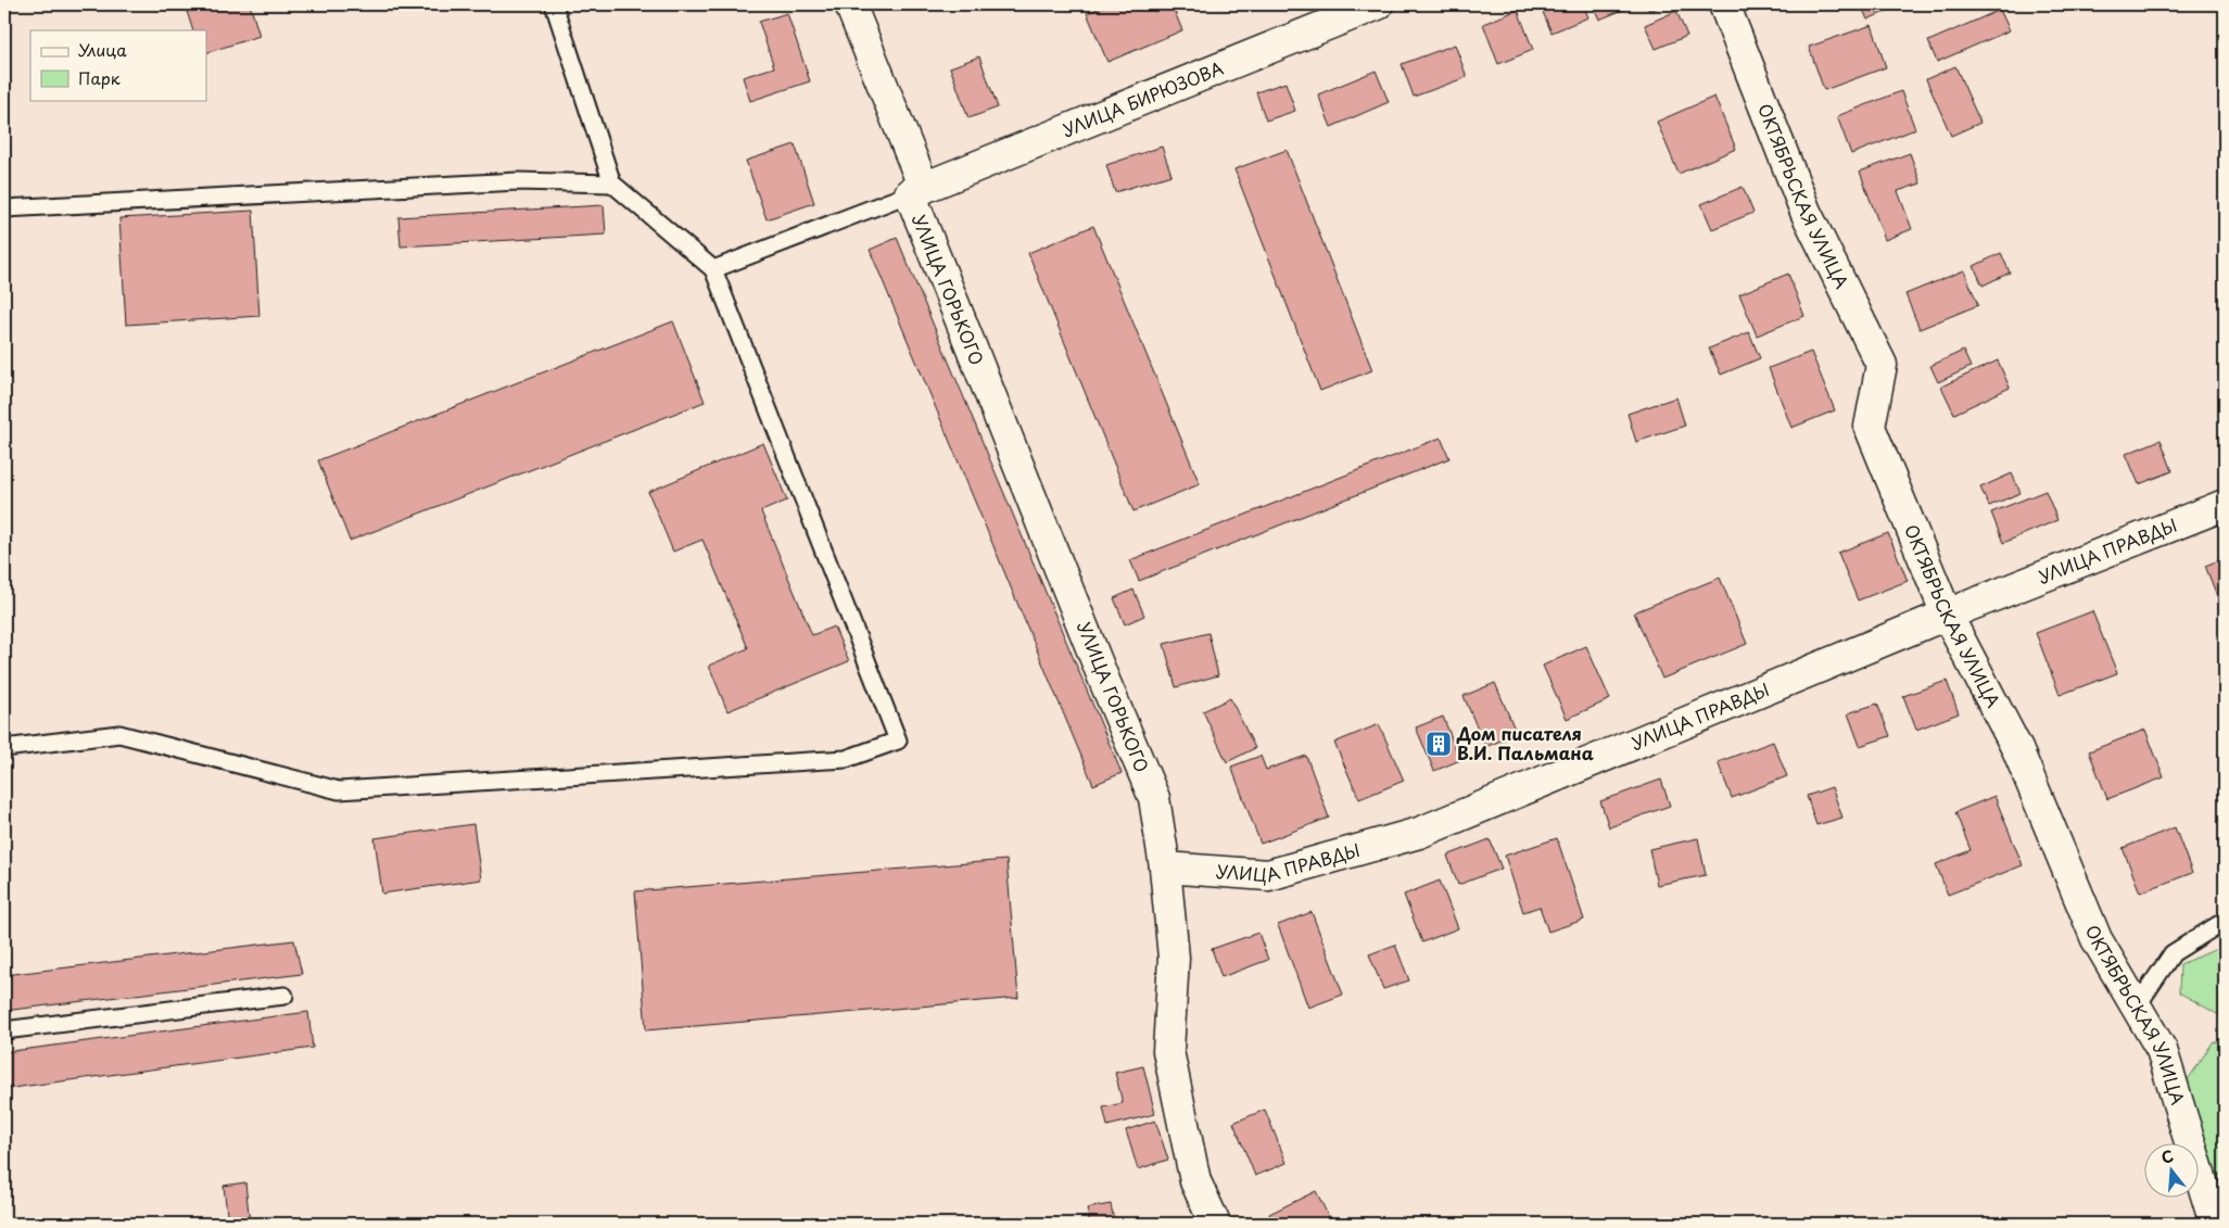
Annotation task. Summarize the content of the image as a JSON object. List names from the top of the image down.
{
  "streets": {
    "street": [
      "УЛИЦА БИРЮЗОВА",
      "ОКТЯБРЬСКАЯ УЛИЦА",
      "УЛИЦА ГОРЬКОГО",
      "УЛИЦА ПРАВДЫ"
    ]
  },
  "crossings": [
    ["УЛИЦА БИРЮЗОВА", "УЛИЦА ГОРЬКОГО"],
    ["ОКТЯБРЬСКАЯ УЛИЦА", "УЛИЦА ПРАВДЫ"],
    ["УЛИЦА ГОРЬКОГО", "УЛИЦА ПРАВДЫ"]
  ],
  "places": {
    "building": ["Дом писателя В.И. Пальмана"]
  },
  "legend": ["Улица", "Парк"],
  "north": "top"
}
